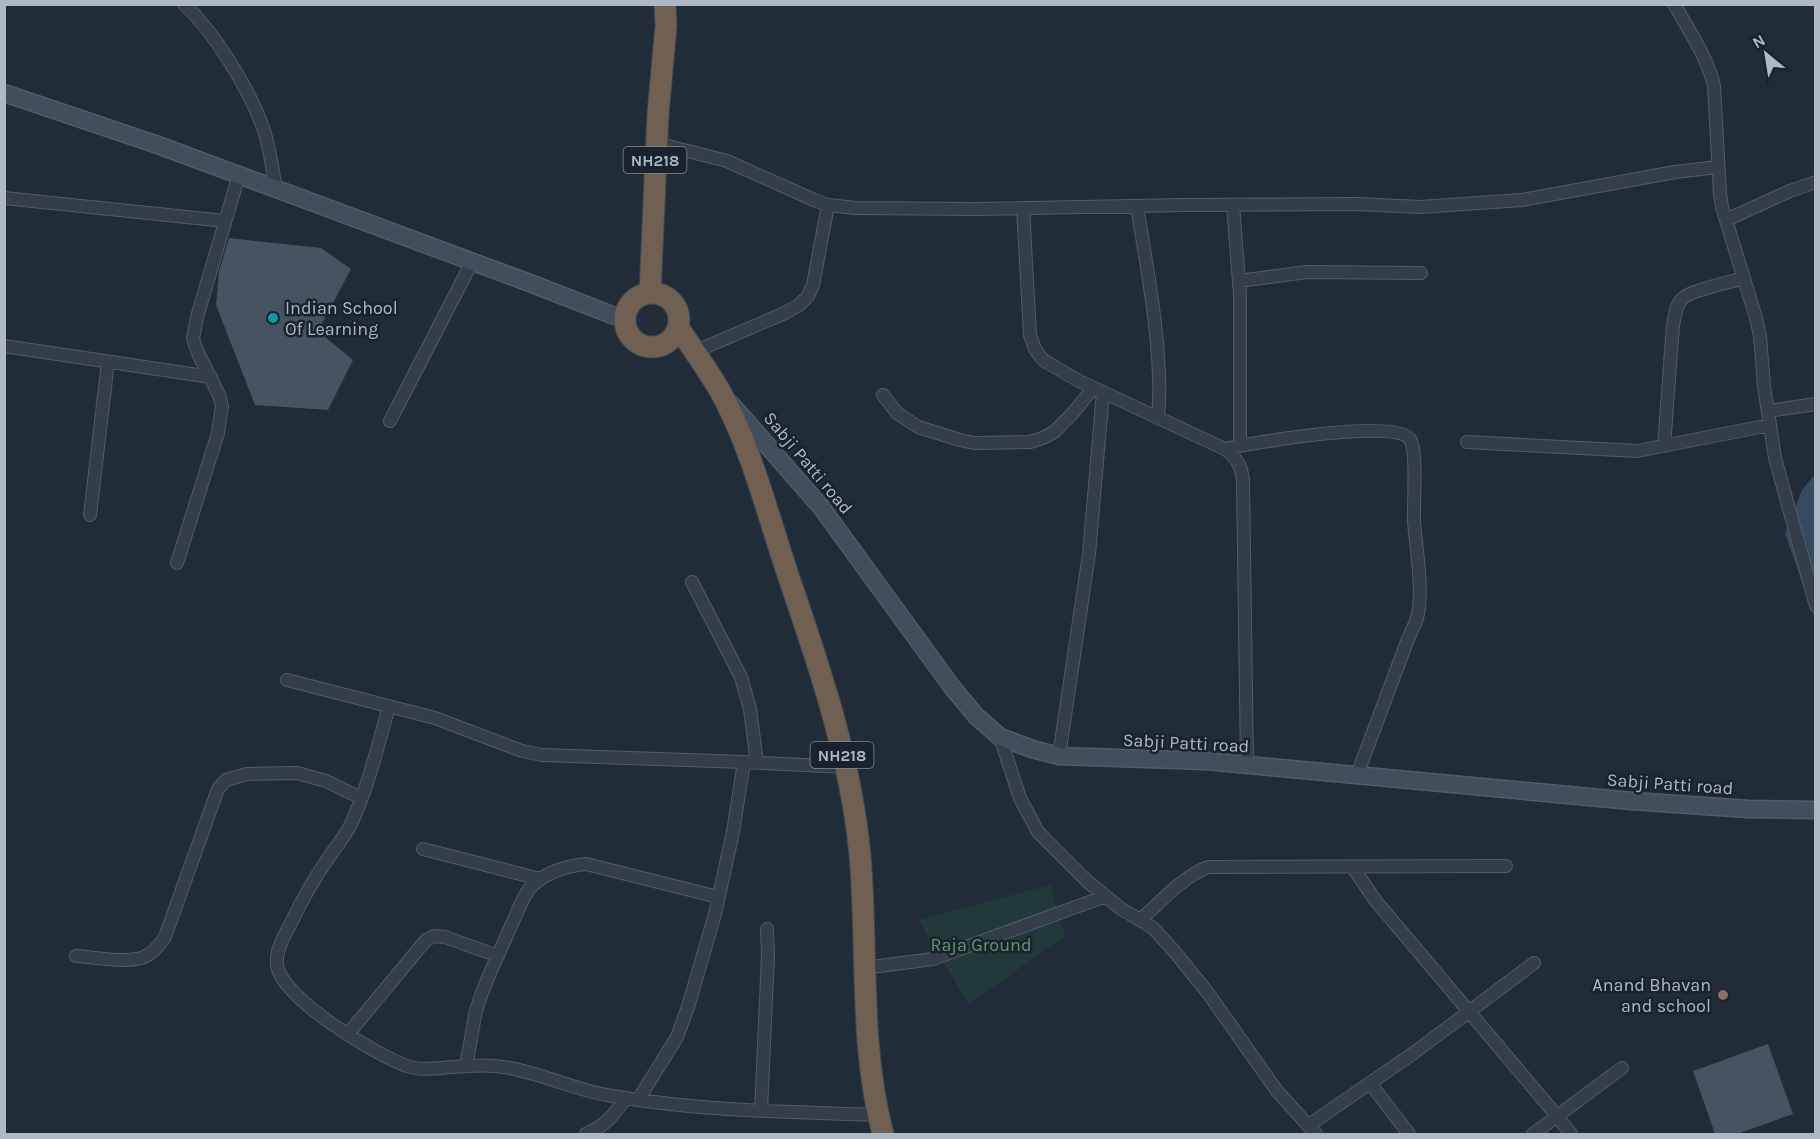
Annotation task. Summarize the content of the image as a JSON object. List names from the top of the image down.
{
  "streets": {
    "highway": ["NH218"],
    "main road": ["Sabji Patti road"]
  },
  "crossings": [
    ["NH218", "Sabji Patti road"]
  ],
  "parks": ["Raja Ground"],
  "places": ["Indian School Of Learning", "Anand Bhavan and school"],
  "north": "top left"
}
